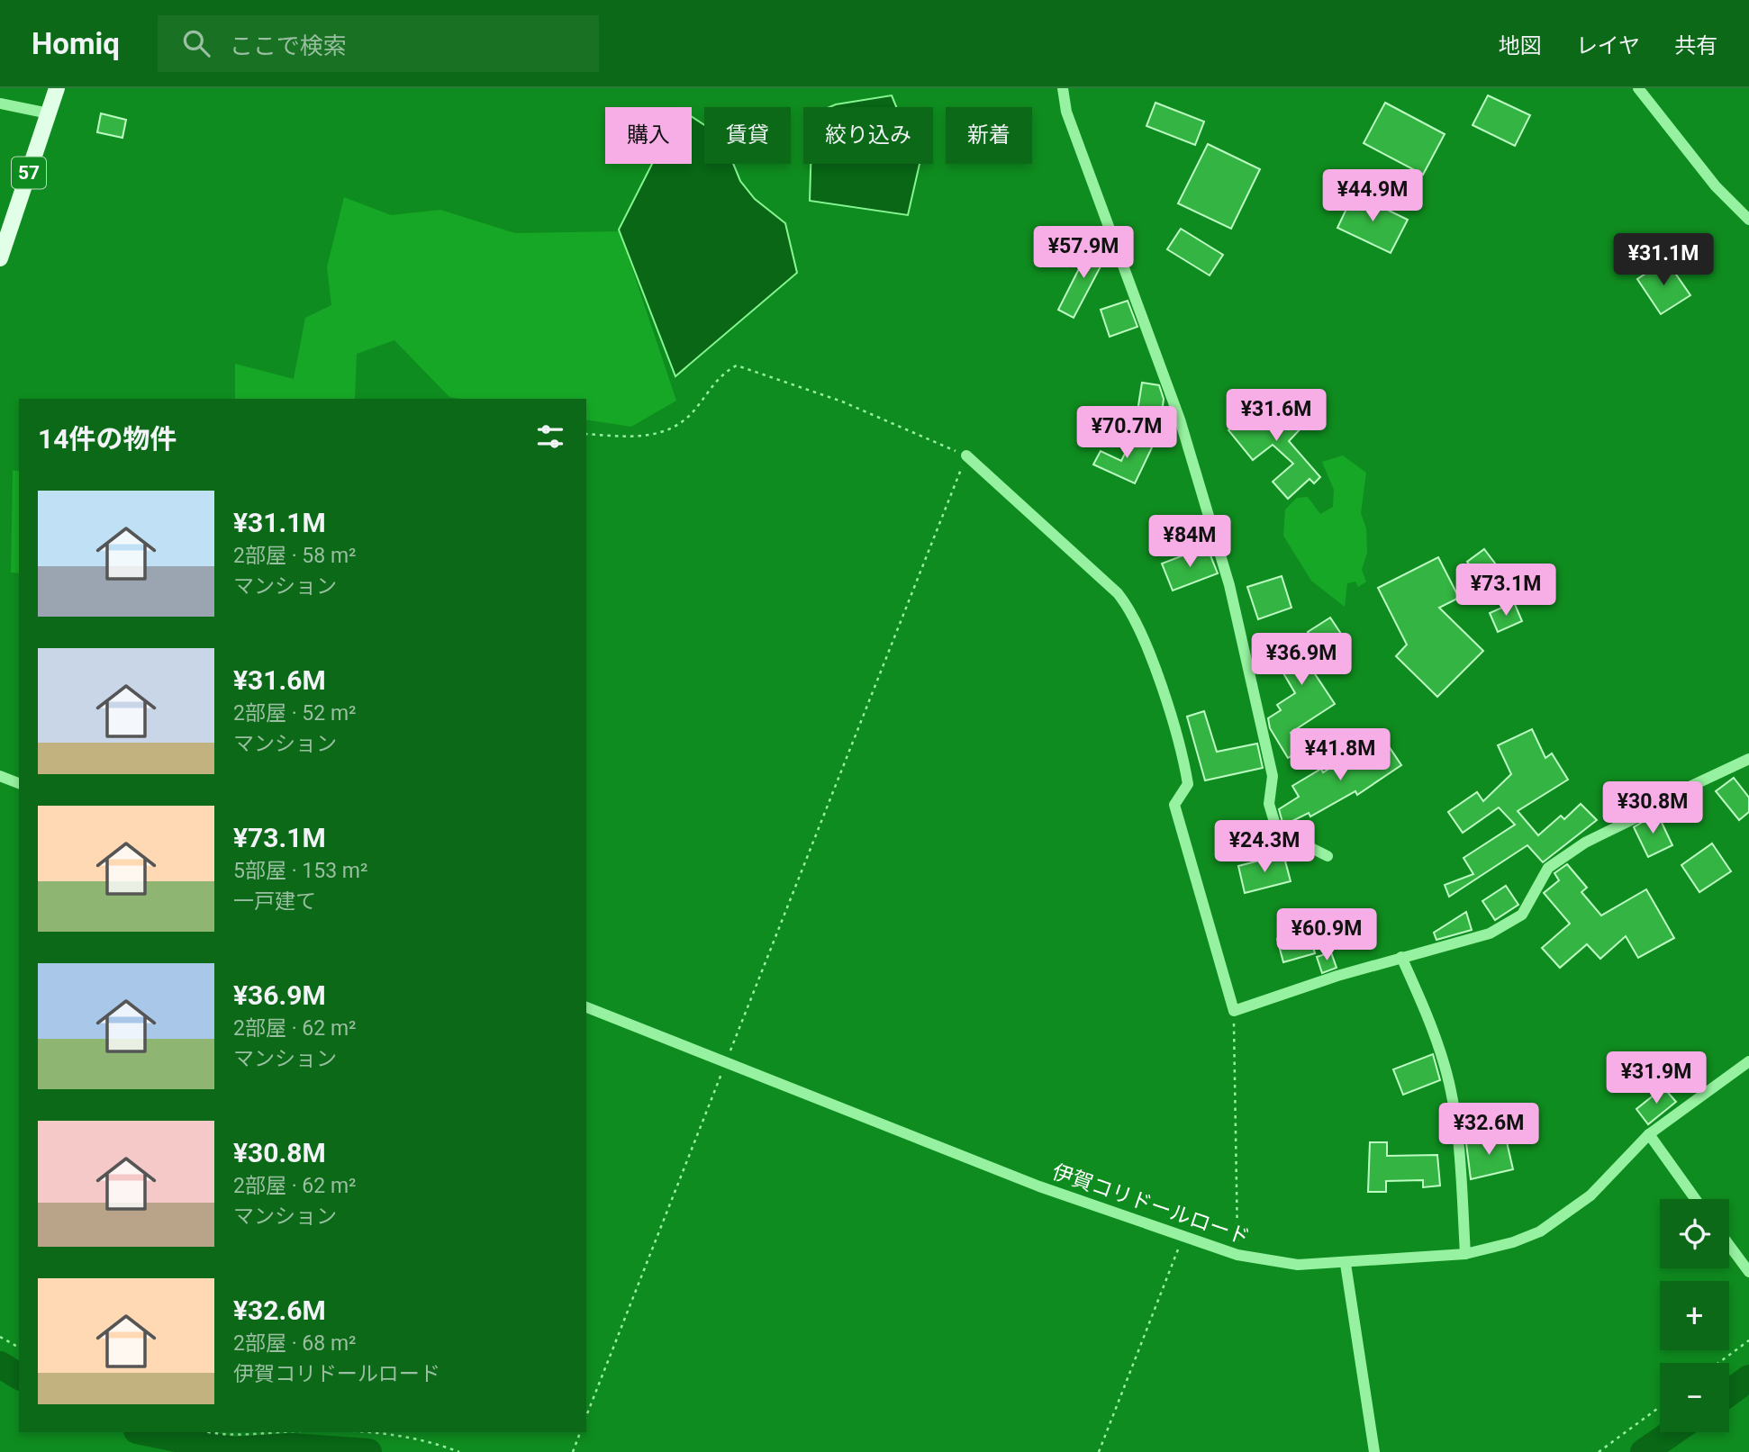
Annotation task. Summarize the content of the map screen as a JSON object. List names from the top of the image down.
{
  "streets": {
    "main road": ["57"],
    "street": ["伊賀コリドールロード"]
  },
  "page": {
    "header": "Homiq",
    "search": "ここで検索",
    "nav": ["地図", "レイヤ", "共有"],
    "chip": [
      "購入",
      "賃貸",
      "絞り込み",
      "新着"
    ],
    "price": [
      "¥44.9M",
      "¥57.9M",
      "¥31.1M",
      "¥31.6M",
      "¥70.7M",
      "¥84M",
      "¥73.1M",
      "¥36.9M",
      "¥41.8M",
      "¥30.8M",
      "¥24.3M",
      "¥60.9M",
      "¥31.9M",
      "¥32.6M"
    ],
    "heading": "14件の物件",
    "list": [
      {
        "name": "¥31.1M",
        "note": "2部屋 · 58 m² · マンション"
      },
      {
        "name": "¥31.6M",
        "note": "2部屋 · 52 m² · マンション"
      },
      {
        "name": "¥73.1M",
        "note": "5部屋 · 153 m² · 一戸建て"
      },
      {
        "name": "¥36.9M",
        "note": "2部屋 · 62 m² · マンション"
      },
      {
        "name": "¥30.8M",
        "note": "2部屋 · 62 m² · マンション"
      },
      {
        "name": "¥32.6M",
        "note": "2部屋 · 68 m² · 伊賀コリドールロード"
      }
    ],
    "map_buttons": ["+", "−"]
  }
}
